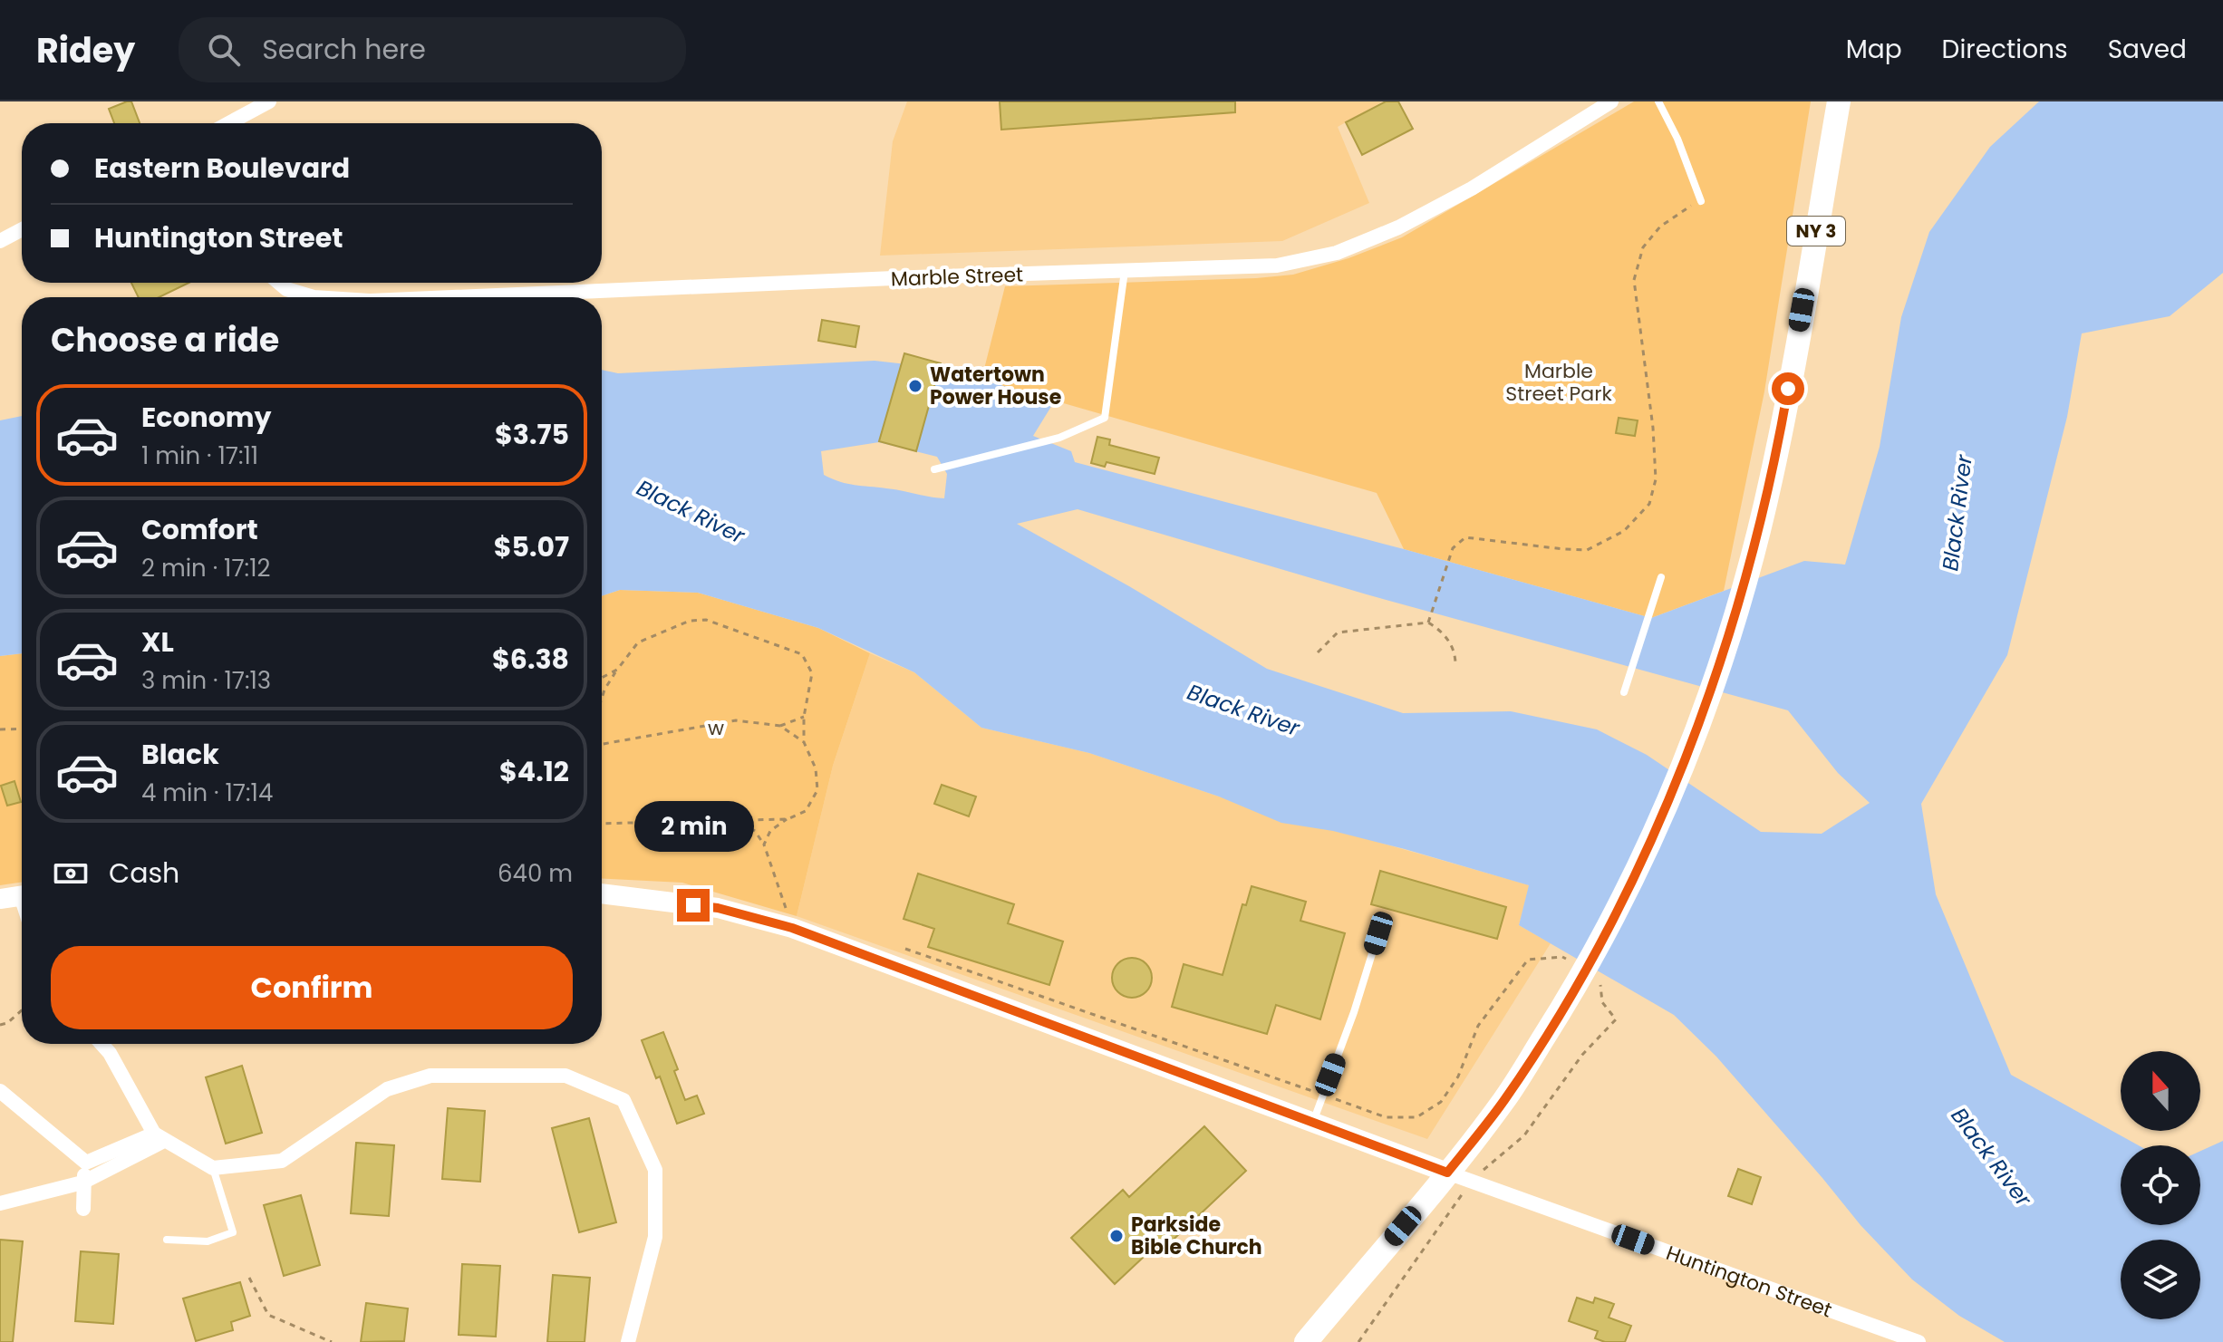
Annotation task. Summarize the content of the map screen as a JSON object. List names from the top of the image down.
{
  "streets": {
    "main road": ["NY 3"],
    "street": ["Marble Street", "Huntington Street"]
  },
  "crossings": [
    ["NY 3", "Huntington Street"]
  ],
  "water": ["Black River"],
  "parks": ["Marble Street Park", "w"],
  "places": ["Watertown Power House", "Parkside Bible Church"],
  "north": "top",
  "page": {
    "header": "Ridey",
    "search": "Search here",
    "nav": ["Map", "Directions", "Saved"],
    "banner": ["Eastern Boulevard", "Huntington Street"],
    "heading": "Choose a ride",
    "list": [
      {
        "name": "Economy",
        "note": "1 min · 17:11",
        "value": "$3.75"
      },
      {
        "name": "Comfort",
        "note": "2 min · 17:12",
        "value": "$5.07"
      },
      {
        "name": "XL",
        "note": "3 min · 17:13",
        "value": "$6.38"
      },
      {
        "name": "Black",
        "note": "4 min · 17:14",
        "value": "$4.12"
      }
    ],
    "bubble": "2 min",
    "pay": ["Cash", "640 m"],
    "buttons": "Confirm"
  }
}
